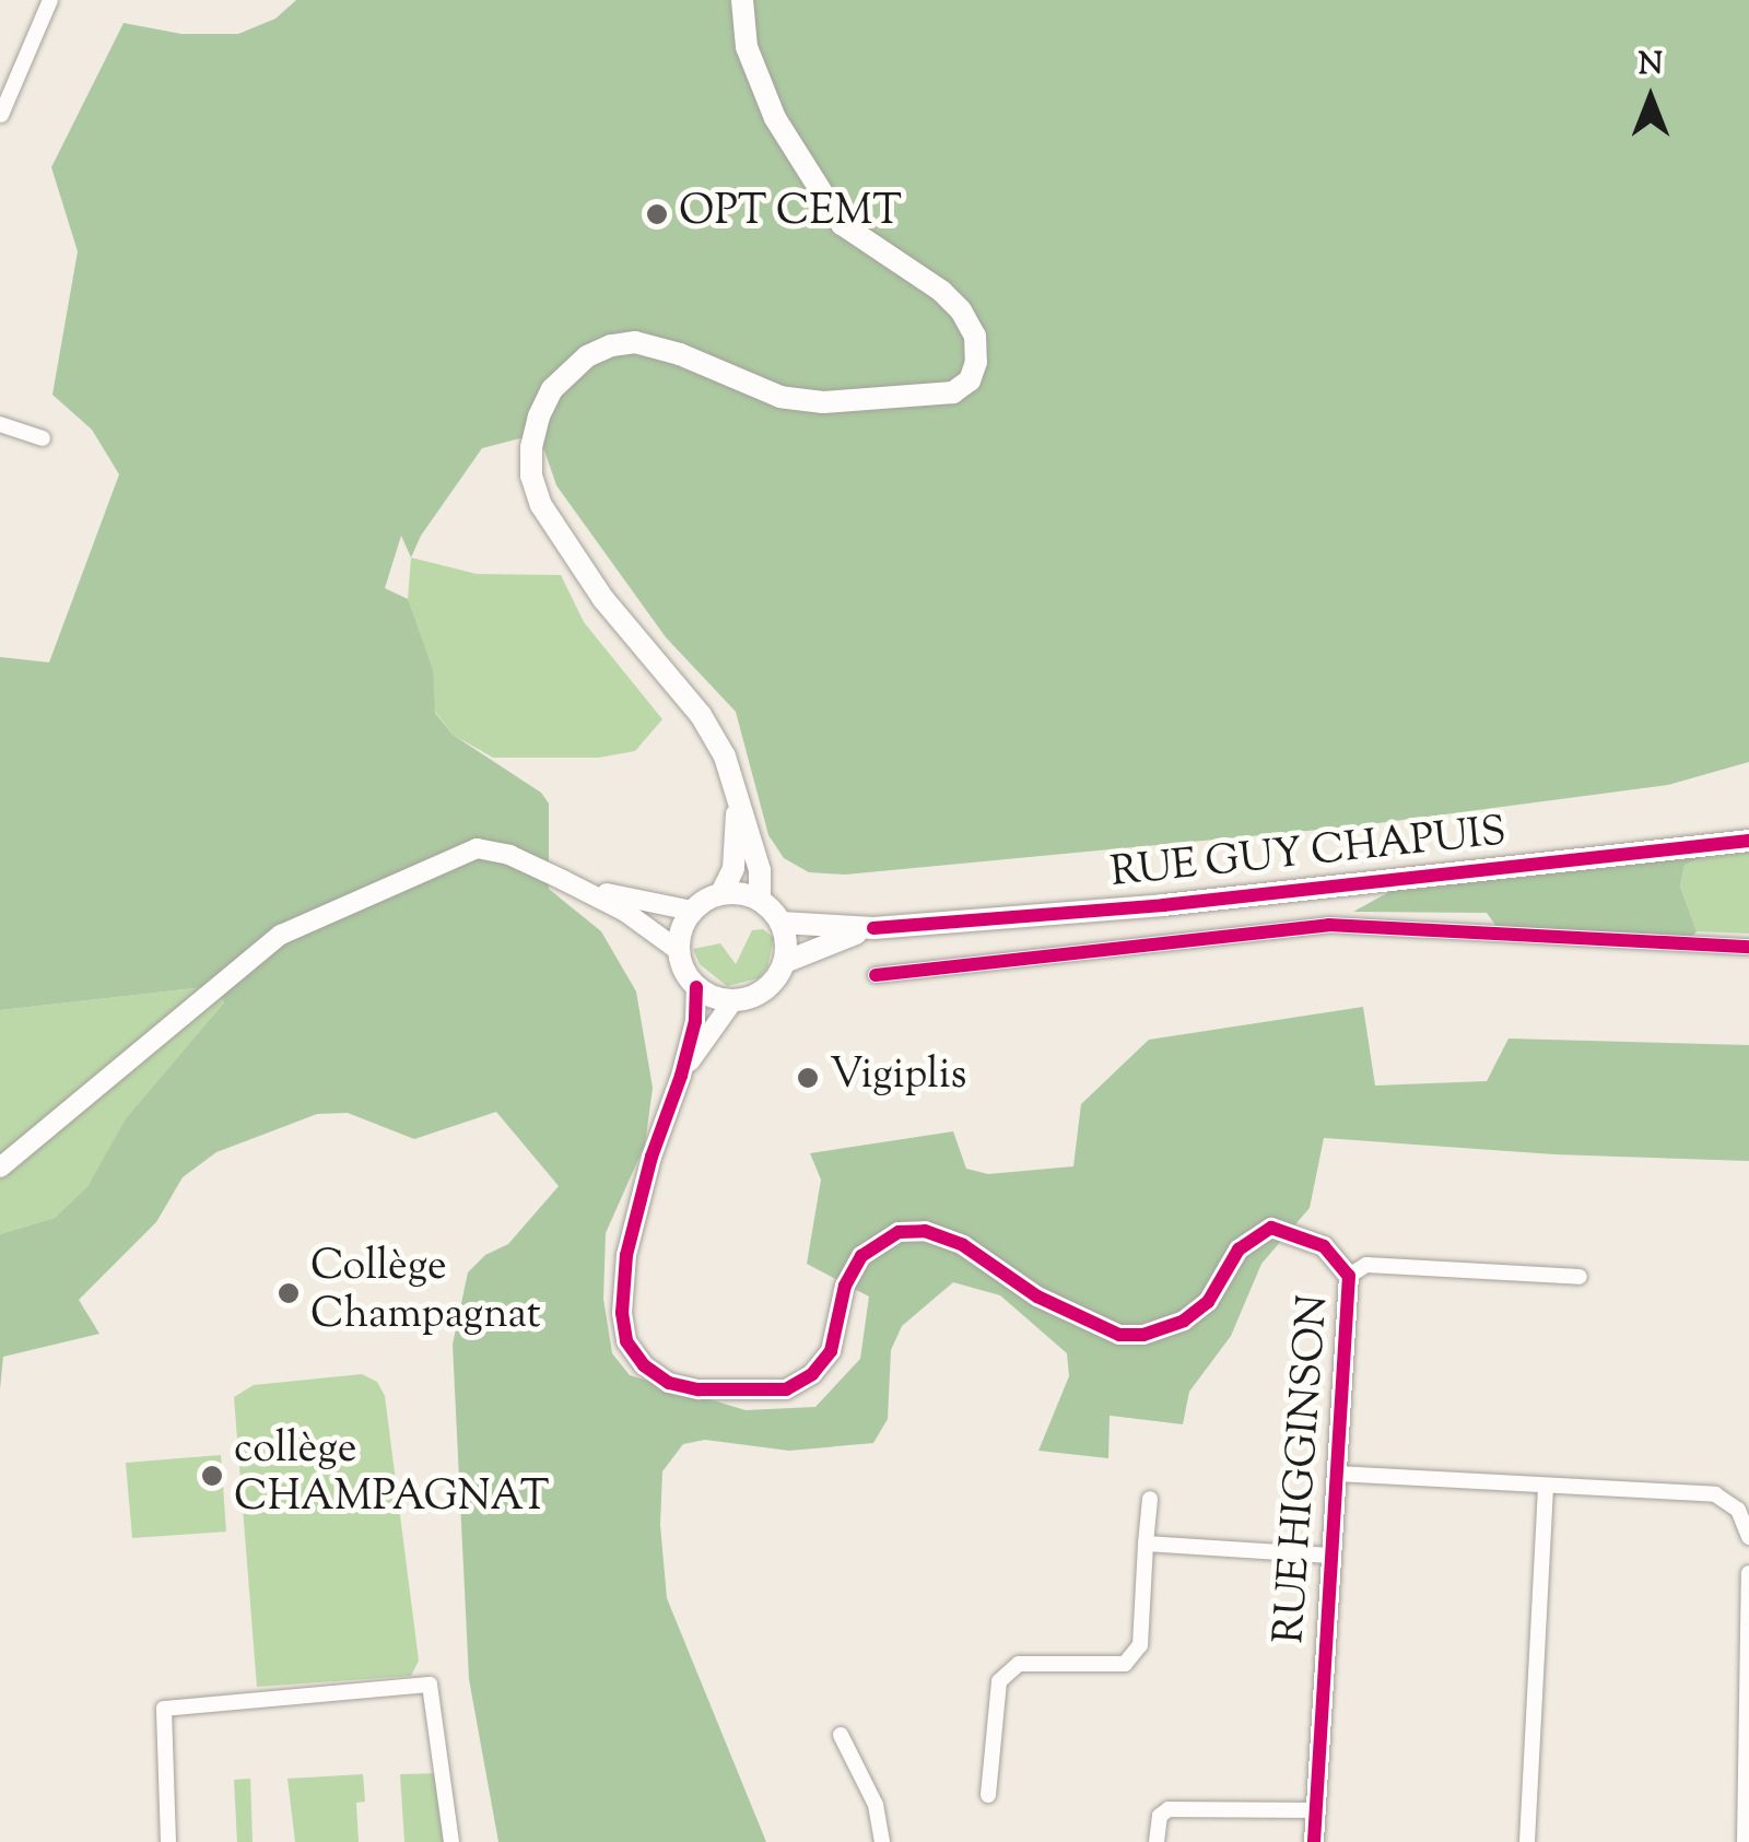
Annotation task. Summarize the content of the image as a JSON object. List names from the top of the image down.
{
  "streets": {
    "main road": ["RUE GUY CHAPUIS"],
    "street": ["RUE HIGGINSON"]
  },
  "crossings": [
    ["RUE GUY CHAPUIS", "RUE HIGGINSON"]
  ],
  "places": [
    "OPT CEMT",
    "Vigiplis",
    "Collège Champagnat",
    "collège CHAMPAGNAT"
  ],
  "north": "top"
}
